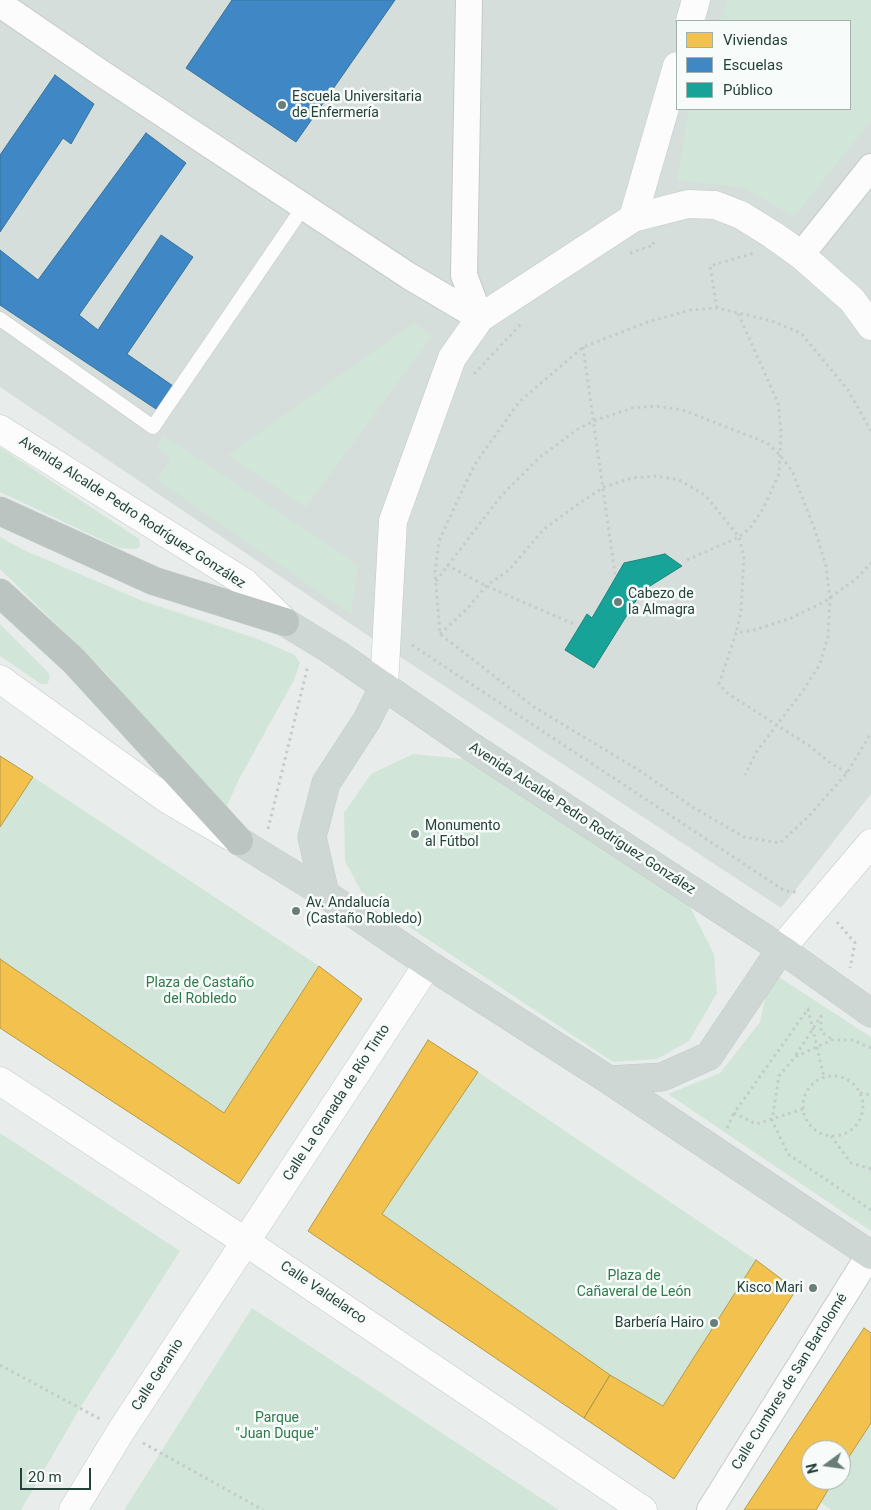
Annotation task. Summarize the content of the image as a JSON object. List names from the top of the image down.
{
  "streets": {
    "main road": ["Avenida Alcalde Pedro Rodríguez González"],
    "street": [
      "Calle La Granada de Río Tinto",
      "Calle Valdelarco",
      "Calle Geranio",
      "Calle Cumbres de San Bartolomé"
    ]
  },
  "crossings": [
    ["Calle La Granada de Río Tinto", "Calle Valdelarco"],
    ["Calle La Granada de Río Tinto", "Calle Geranio"],
    ["Calle Valdelarco", "Calle Geranio"]
  ],
  "parks": ["Plaza de Castaño del Robledo", "Plaza de Cañaveral de León", "Parque \"Juan Duque\""],
  "places": [
    "Escuela Universitaria de Enfermería",
    "Cabezo de la Almagra",
    "Monumento al Fútbol",
    "Av. Andalucía (Castaño Robledo)",
    "Kisco Mari",
    "Barbería Hairo"
  ],
  "legend": ["Viviendas", "Escuelas", "Público"],
  "scale_bar": "20 m",
  "north": "left"
}
